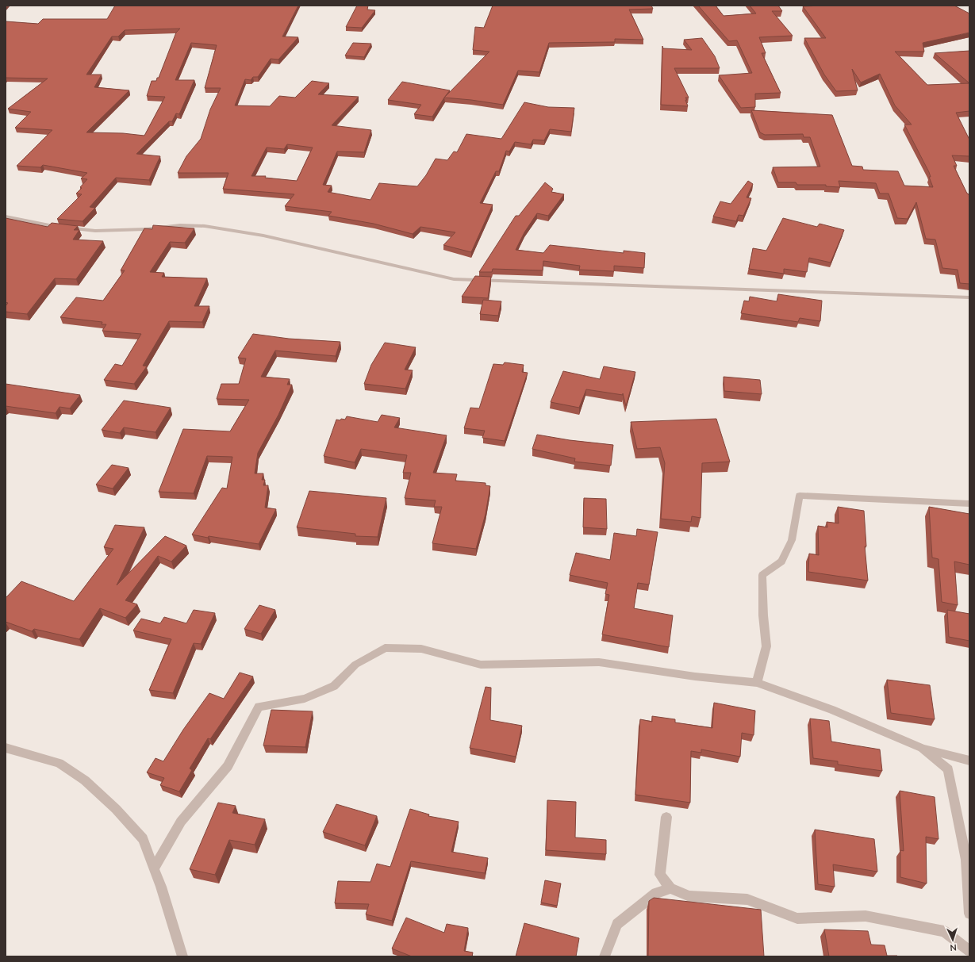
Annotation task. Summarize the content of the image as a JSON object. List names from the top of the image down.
{
  "north": "bottom"
}
